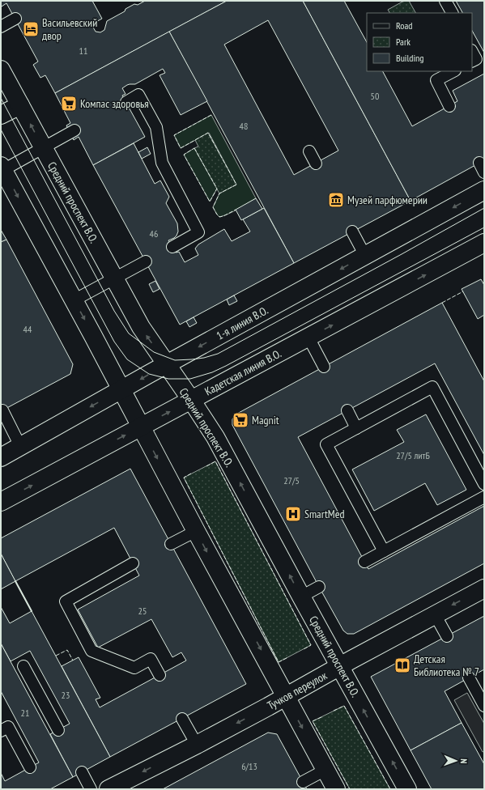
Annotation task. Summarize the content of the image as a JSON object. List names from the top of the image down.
{
  "streets": {
    "main road": [
      "Средний проспект В.О.",
      "1-я линия В.О.",
      "Кадетская линия В.О.",
      "Тучков переулок"
    ]
  },
  "crossings": [
    ["Средний проспект В.О.", "1-я линия В.О."],
    ["Средний проспект В.О.", "Кадетская линия В.О."],
    ["Средний проспект В.О.", "Тучков переулок"]
  ],
  "one_way": ["1-я линия В.О.", "Кадетская линия В.О.", "Тучков переулок"],
  "places": {
    "hotel": ["Васильевский двор"],
    "supermarket": ["Компас здоровья", "Magnit"],
    "museum": ["Музей парфюмерии"],
    "hospital": ["SmartMed"],
    "library": ["Детская Библиотека № 7"]
  },
  "house_numbers": [
    "11",
    "50",
    "48",
    "46",
    "44",
    "27/5 литБ",
    "27/5",
    "25",
    "23",
    "21",
    "6/13"
  ],
  "legend": ["Road", "Park", "Building"],
  "north": "right"
}
